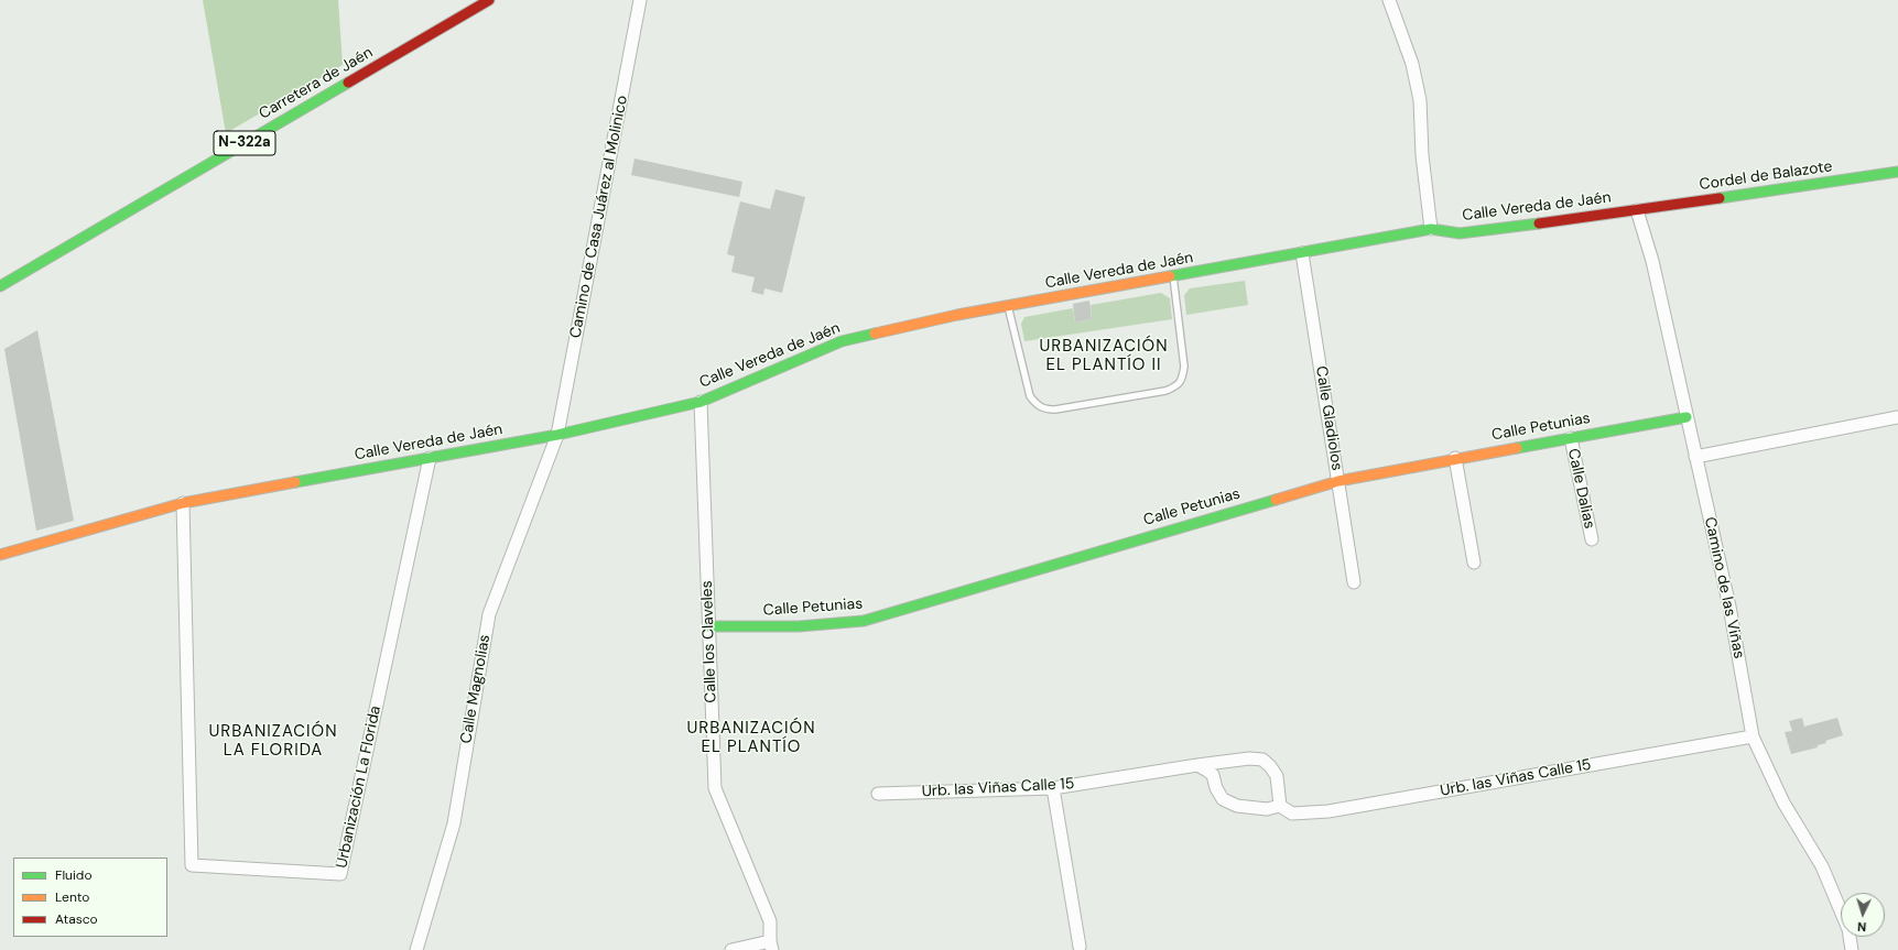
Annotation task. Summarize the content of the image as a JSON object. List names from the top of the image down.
{
  "streets": {
    "main road": [
      "Carretera de Jaén",
      "N-322a",
      "Cordel de Balazote",
      "Calle Vereda de Jaén",
      "Calle Petunias"
    ],
    "street": [
      "Camino de Casa Juárez al Molinico",
      "Calle Gladiolos",
      "Calle Dalias",
      "Camino de las Viñas",
      "Calle los Claveles",
      "Calle Magnolias",
      "Urb. las Viñas Calle 15",
      "Urbanización La Florida"
    ]
  },
  "crossings": [
    ["Cordel de Balazote", "Calle Vereda de Jaén"],
    ["Cordel de Balazote", "Camino de las Viñas"],
    ["Calle Vereda de Jaén", "Camino de Casa Juárez al Molinico"],
    ["Calle Vereda de Jaén", "Calle Gladiolos"],
    ["Calle Vereda de Jaén", "Camino de las Viñas"],
    ["Calle Vereda de Jaén", "Calle los Claveles"],
    ["Calle Vereda de Jaén", "Calle Magnolias"],
    ["Calle Vereda de Jaén", "Urbanización La Florida"],
    ["Camino de Casa Juárez al Molinico", "Calle Magnolias"],
    ["Calle Gladiolos", "Calle Petunias"],
    ["Calle Petunias", "Calle Dalias"],
    ["Calle Petunias", "Camino de las Viñas"],
    ["Calle Petunias", "Calle los Claveles"],
    ["Camino de las Viñas", "Urb. las Viñas Calle 15"]
  ],
  "districts": ["URBANIZACIÓN EL PLANTÍO II", "URBANIZACIÓN EL PLANTÍO", "URBANIZACIÓN LA FLORIDA"],
  "legend": ["Fluido", "Lento", "Atasco"],
  "north": "bottom"
}
